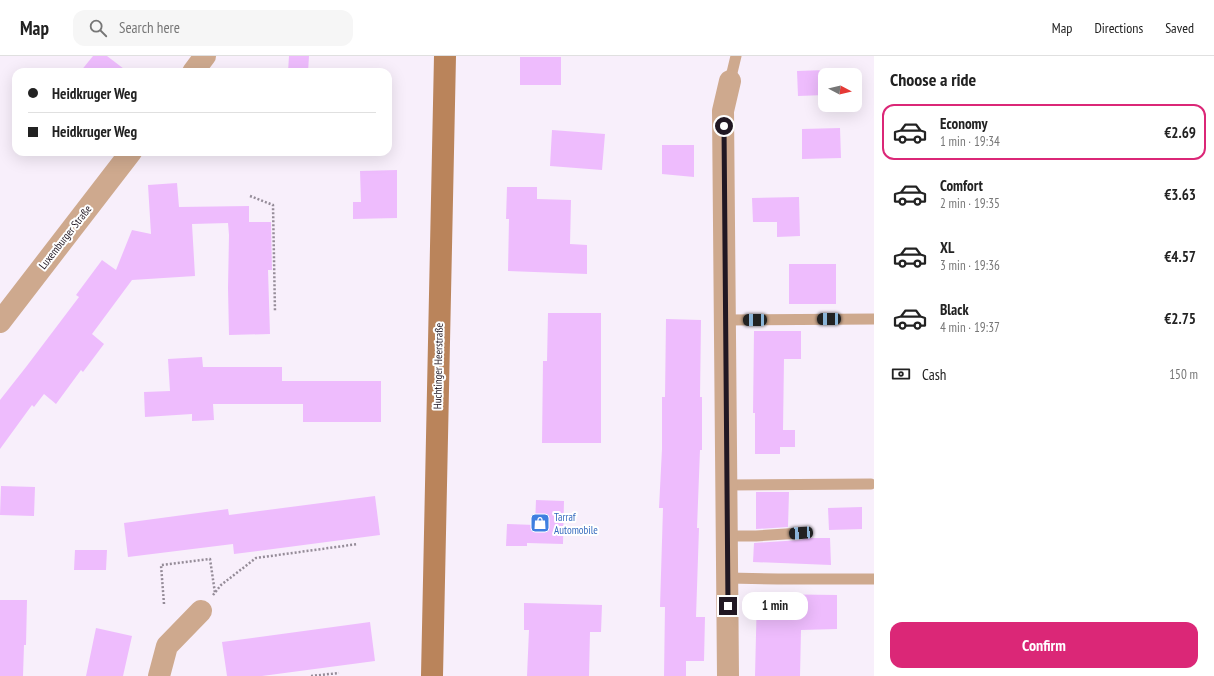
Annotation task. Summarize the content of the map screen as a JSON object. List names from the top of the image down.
{
  "streets": {
    "main road": ["Huchtinger Heerstraße"],
    "street": ["Luxemburger Straße"]
  },
  "places": {
    "shop": ["Tarraf Automobile"]
  },
  "north": "right",
  "page": {
    "header": "Map",
    "search": "Search here",
    "nav": ["Map", "Directions", "Saved"],
    "heading": "Choose a ride",
    "banner": ["Heidkruger Weg", "Heidkruger Weg"],
    "list": [
      {
        "name": "Economy",
        "note": "1 min · 19:34",
        "value": "€2.69"
      },
      {
        "name": "Comfort",
        "note": "2 min · 19:35",
        "value": "€3.63"
      },
      {
        "name": "XL",
        "note": "3 min · 19:36",
        "value": "€4.57"
      },
      {
        "name": "Black",
        "note": "4 min · 19:37",
        "value": "€2.75"
      }
    ],
    "pay": ["Cash", "150 m"],
    "bubble": "1 min",
    "buttons": "Confirm"
  }
}
